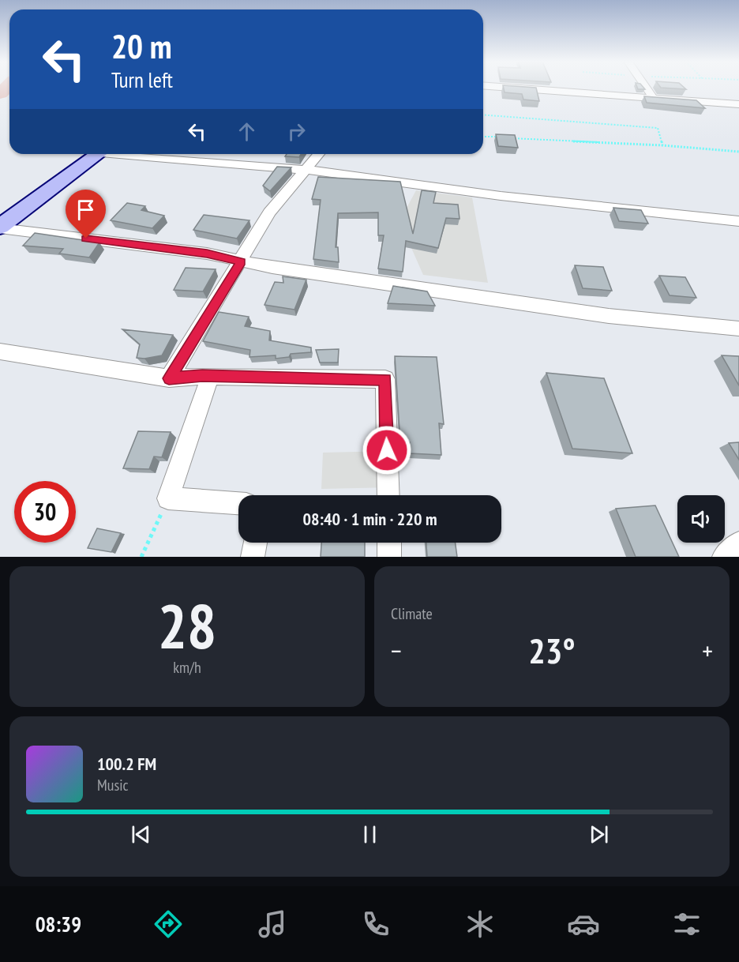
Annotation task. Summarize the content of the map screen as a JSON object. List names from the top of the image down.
{
  "page": {
    "turn": ["20 m", "Turn left"],
    "limit": "30",
    "trip": "08:40 · 1 min · 220 m",
    "tile": [
      ["28", "km/h"],
      "Climate"
    ],
    "heat": ["−", "23°", "+"],
    "song": ["100.2 FM", "Music"],
    "tabs": "08:39"
  }
}
